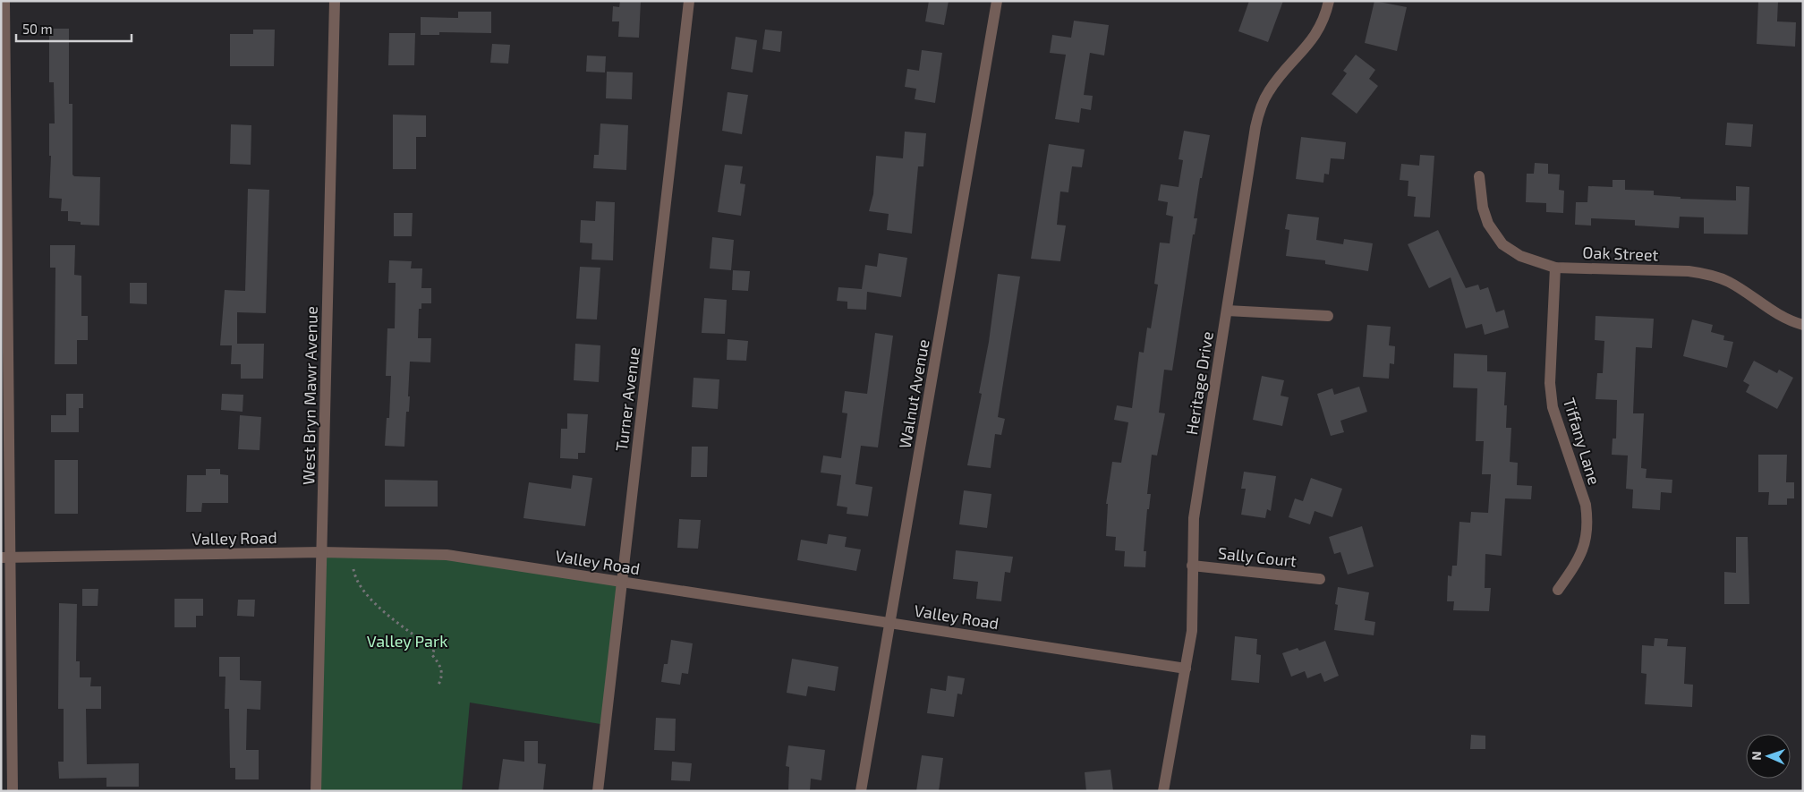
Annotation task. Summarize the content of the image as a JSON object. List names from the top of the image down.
{
  "streets": {
    "street": [
      "Oak Street",
      "Heritage Drive",
      "Walnut Avenue",
      "West Bryn Mawr Avenue",
      "Turner Avenue",
      "Tiffany Lane",
      "Valley Road",
      "Sally Court"
    ]
  },
  "crossings": [
    ["Oak Street", "Tiffany Lane"],
    ["Heritage Drive", "Valley Road"],
    ["Heritage Drive", "Sally Court"],
    ["Walnut Avenue", "Valley Road"],
    ["West Bryn Mawr Avenue", "Valley Road"],
    ["Turner Avenue", "Valley Road"]
  ],
  "parks": ["Valley Park"],
  "scale_bar": "50 m",
  "north": "left"
}
